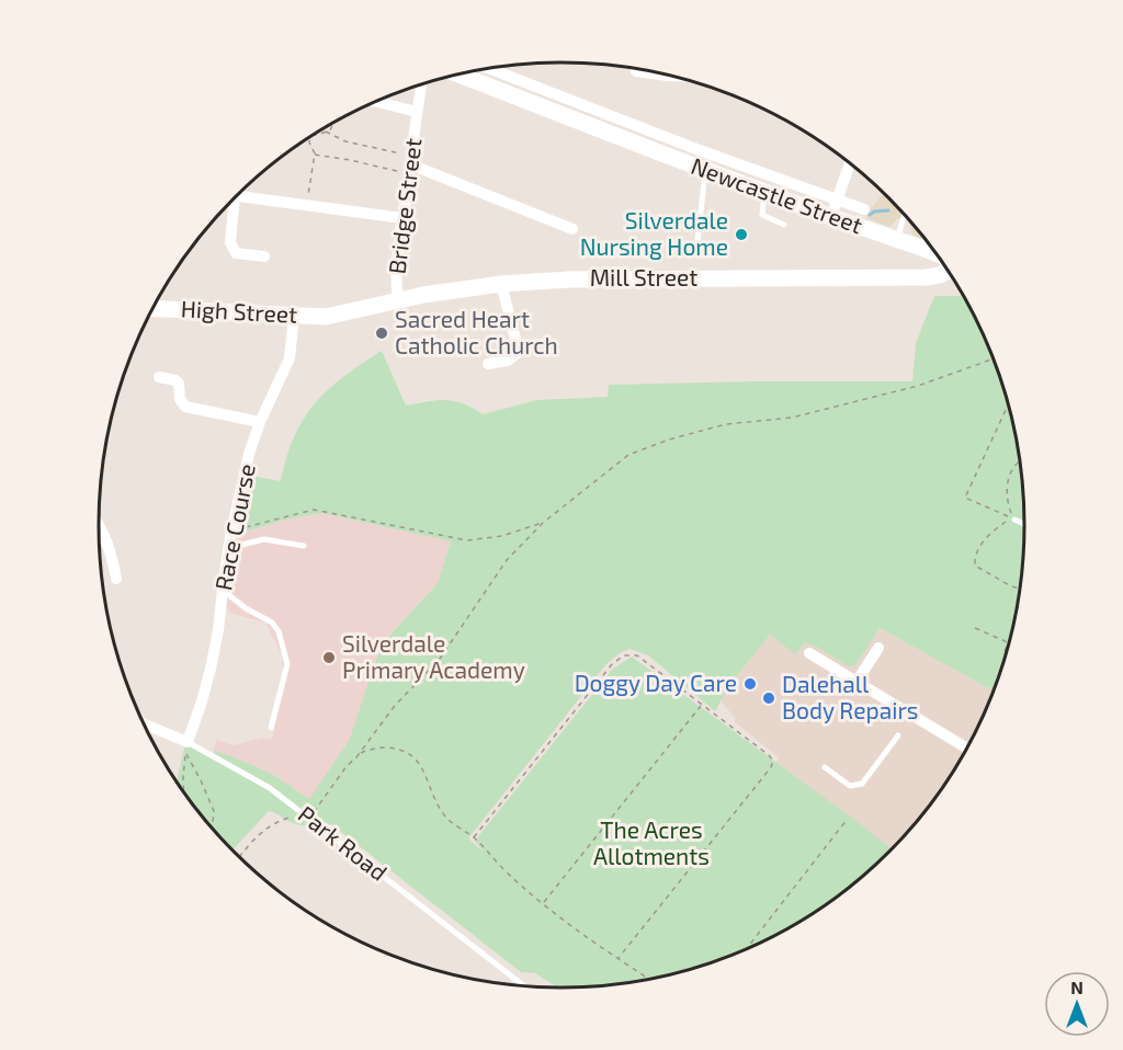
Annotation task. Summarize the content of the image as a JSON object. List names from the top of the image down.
{
  "streets": {
    "street": [
      "Newcastle Street",
      "Bridge Street",
      "Mill Street",
      "High Street",
      "Race Course",
      "Park Road"
    ]
  },
  "crossings": [
    ["Bridge Street", "Mill Street"],
    ["Mill Street", "High Street"],
    ["High Street", "Race Course"],
    ["Race Course", "Park Road"]
  ],
  "parks": ["The Acres Allotments"],
  "places": [
    "Silverdale Nursing Home",
    "Sacred Heart Catholic Church",
    "Silverdale Primary Academy",
    "Doggy Day Care",
    "Dalehall Body Repairs"
  ],
  "north": "top"
}
